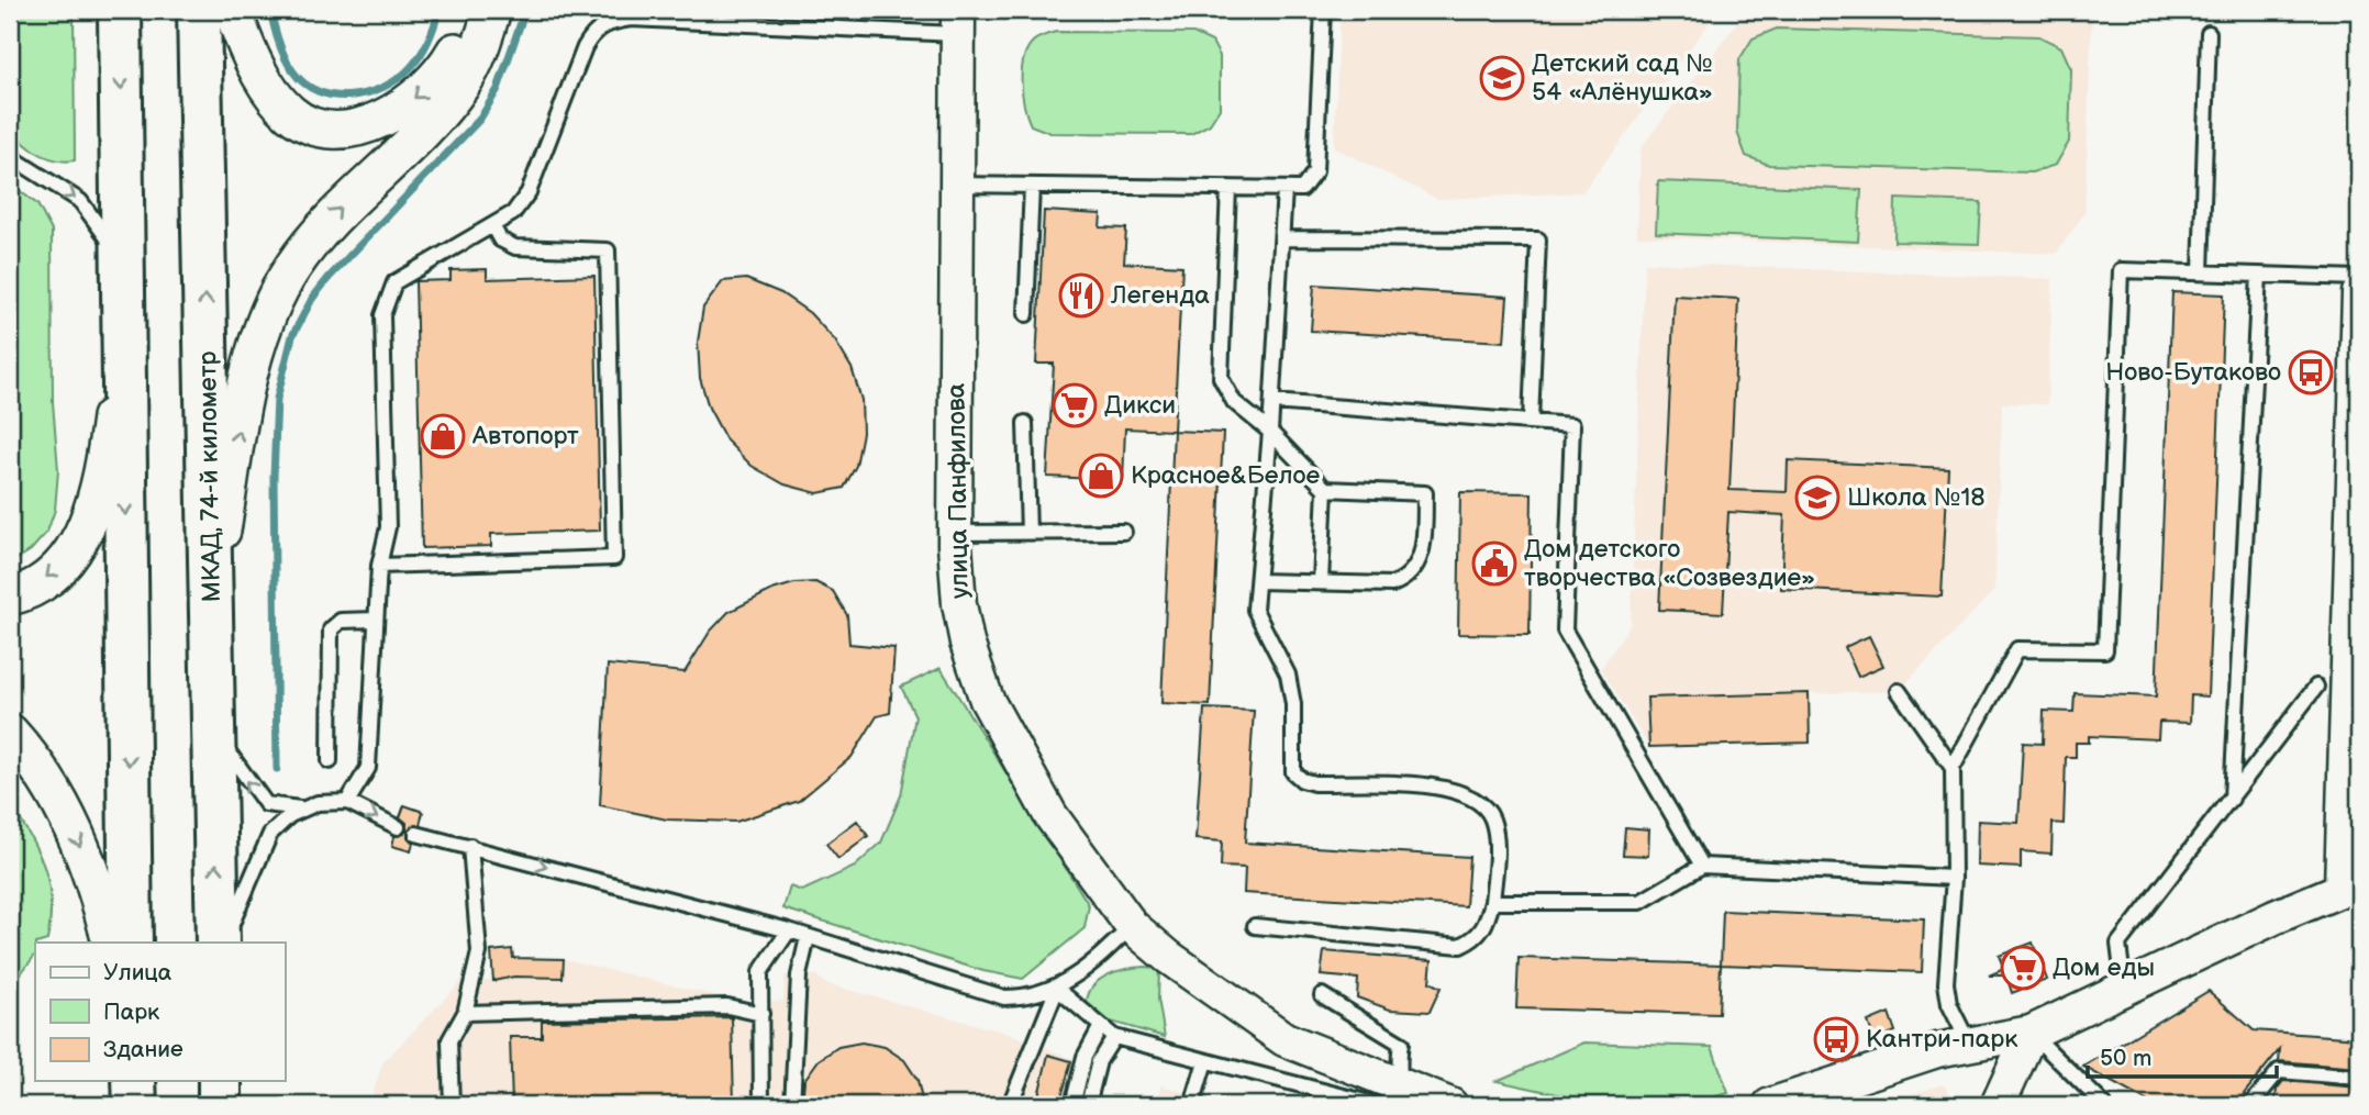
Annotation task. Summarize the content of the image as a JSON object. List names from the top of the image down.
{
  "streets": {
    "highway": ["МКАД, 74-й километр"],
    "street": ["улица Панфилова"]
  },
  "places": {
    "school or university": ["Детский сад № 54 «Алёнушка»", "Школа №18"],
    "restaurant": ["Легенда"],
    "bus stop": ["Ново-Бутаково", "Кантри-парк"],
    "supermarket": ["Дикси", "Дом еды"],
    "shop": ["Автопорт", "Красное&Белое"],
    "public building": ["Дом детского творчества «Созвездие»"]
  },
  "legend": ["Улица", "Парк", "Здание"],
  "scale_bar": "50 m"
}
